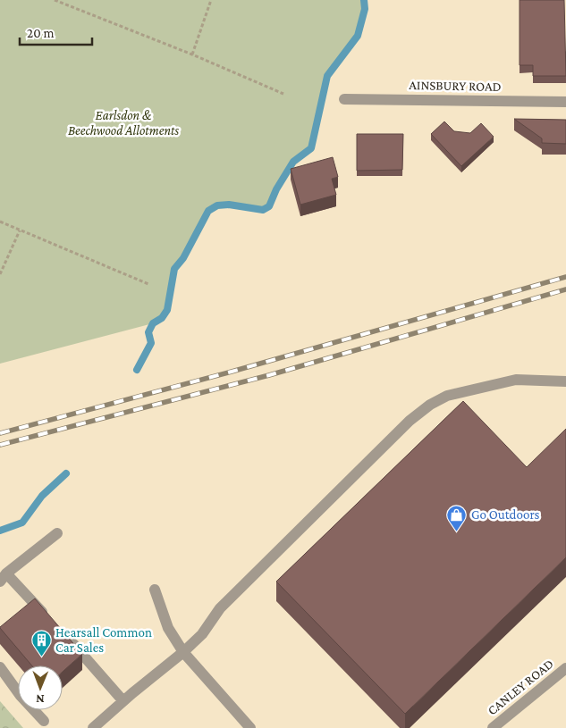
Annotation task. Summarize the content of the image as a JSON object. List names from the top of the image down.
{
  "streets": {
    "street": ["AINSBURY ROAD", "CANLEY ROAD"]
  },
  "parks": ["Earlsdon & Beechwood Allotments"],
  "places": {
    "shop": ["Go Outdoors"],
    "building": ["Hearsall Common Car Sales"]
  },
  "scale_bar": "20 m",
  "north": "bottom"
}
